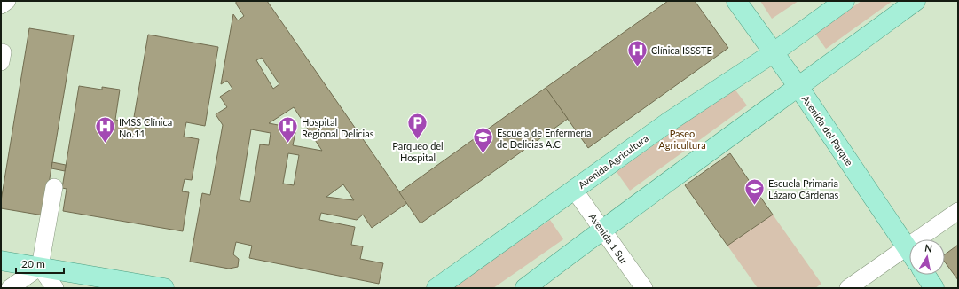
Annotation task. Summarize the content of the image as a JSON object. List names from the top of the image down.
{
  "streets": {
    "main road": ["Avenida del Parque", "Avenida Agricultura"],
    "street": ["Avenida 1 Sur"]
  },
  "crossings": [
    ["Avenida del Parque", "Avenida Agricultura"],
    ["Avenida Agricultura", "Avenida 1 Sur"]
  ],
  "parks": ["Paseo Agricultura"],
  "places": {
    "hospital": ["Clínica ISSSTE", "IMSS Clínica No.11", "Hospital Regional Delicias"],
    "parking": ["Parqueo del Hospital"],
    "school or university": ["Escuela de Enfermería de Delicias A.C", "Escuela Primaria Lázaro Cárdenas"]
  },
  "scale_bar": "20 m",
  "north": "top"
}
